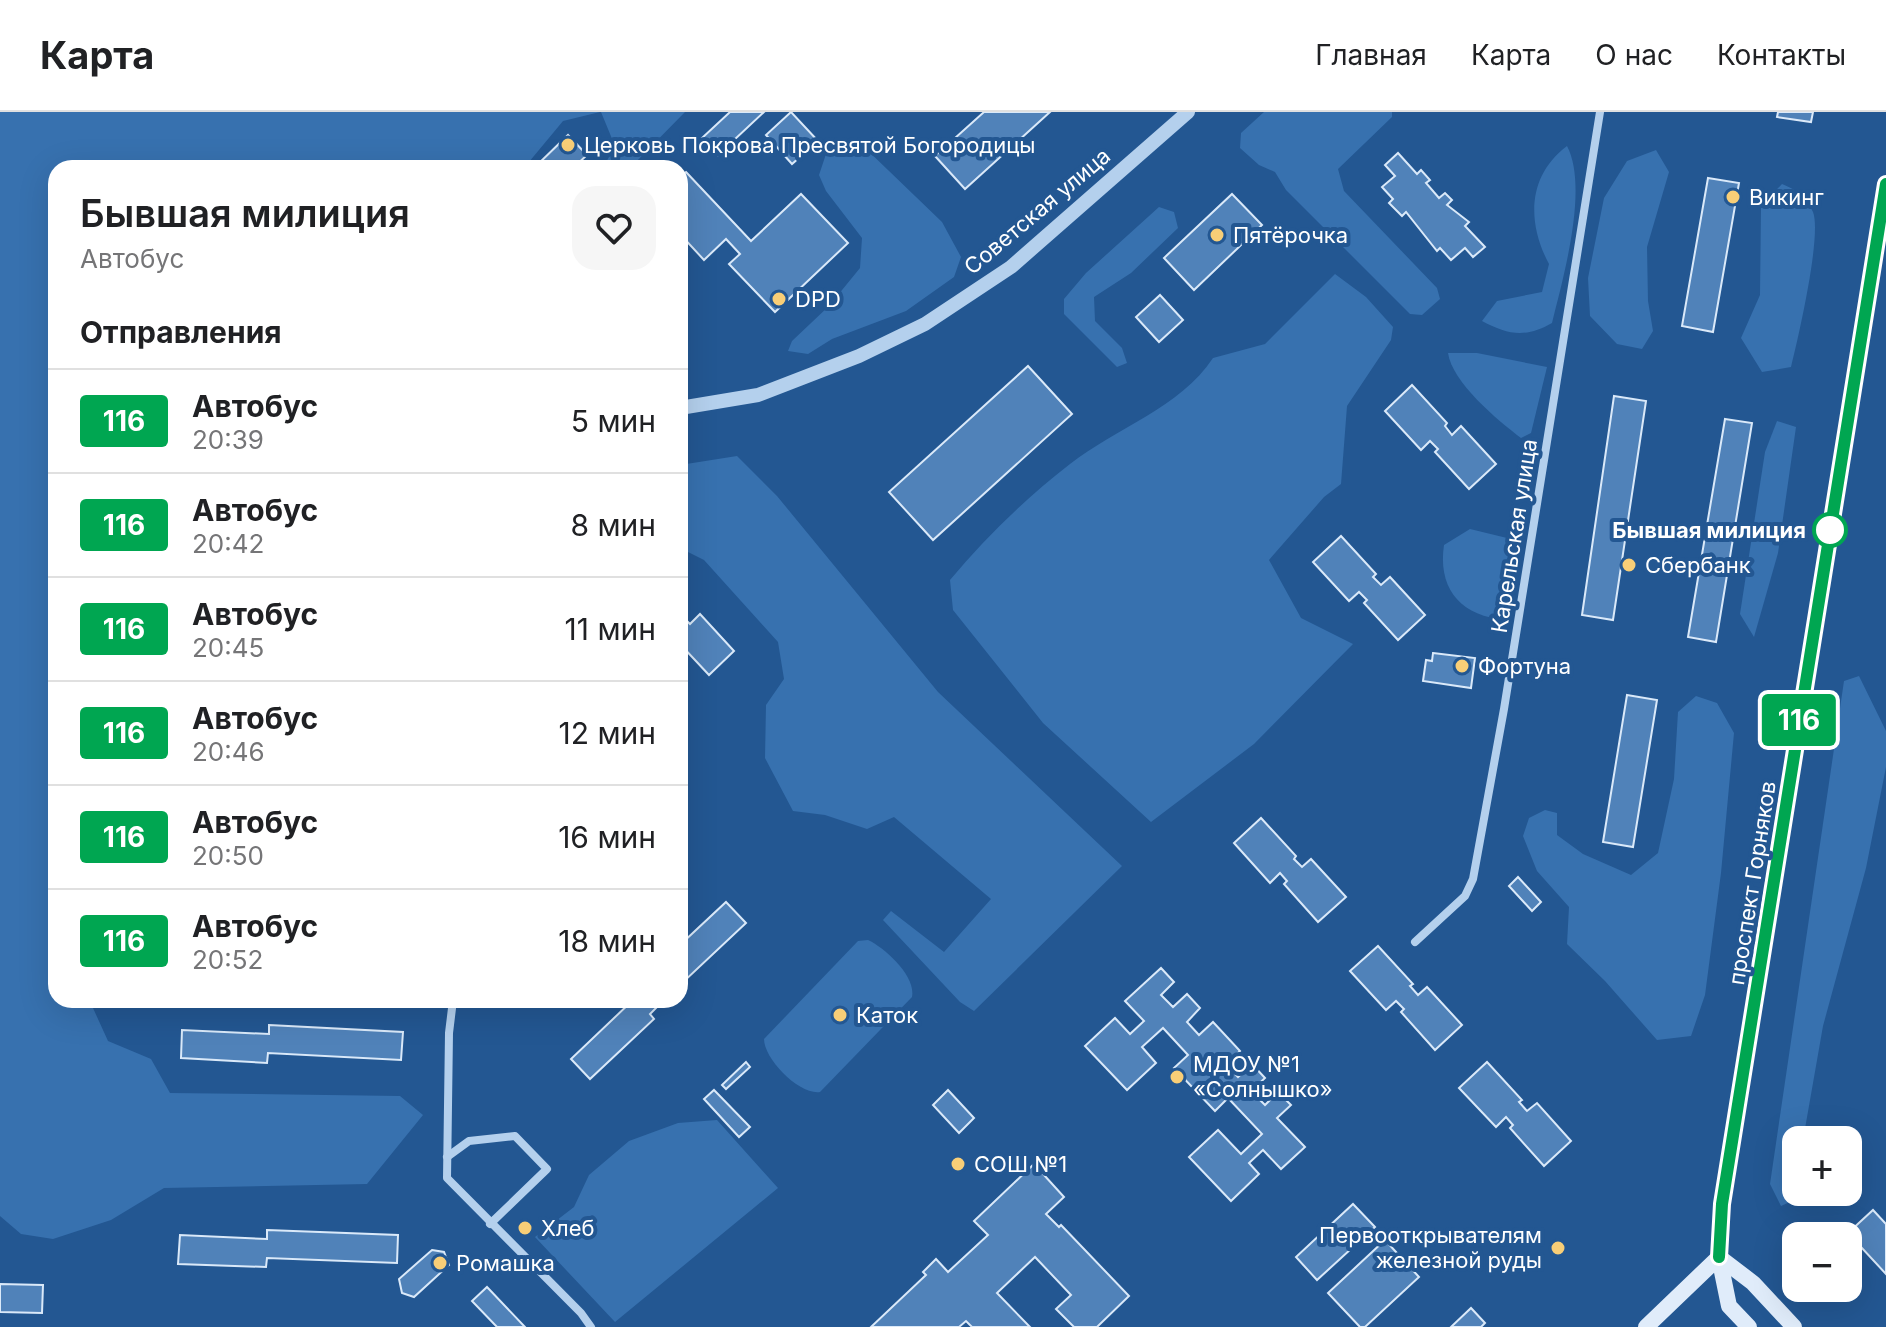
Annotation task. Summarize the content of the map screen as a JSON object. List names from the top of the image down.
{
  "streets": {
    "main road": ["проспект Горняков"],
    "street": ["Советская улица", "Карельская улица"]
  },
  "places": [
    "Церковь Покрова Пресвятой Богородицы",
    "Викинг",
    "Пятёрочка",
    "DPD",
    "Бывшая милиция",
    "Сбербанк",
    "Фортуна",
    "Каток",
    "МДОУ №1 «Солнышко»",
    "СОШ №1",
    "Хлеб",
    "Первооткрывателям железной руды",
    "Ромашка"
  ],
  "lines": ["bus line 116"],
  "page": {
    "header": "Карта",
    "nav": [
      "Главная",
      "Карта",
      "О нас",
      "Контакты"
    ],
    "on_map": "116",
    "heading": [
      ["Бывшая милиция", "Автобус"],
      "Отправления"
    ],
    "list": [
      {
        "mark": "116",
        "name": "Автобус",
        "note": "20:39",
        "value": "5 мин"
      },
      {
        "mark": "116",
        "name": "Автобус",
        "note": "20:42",
        "value": "8 мин"
      },
      {
        "mark": "116",
        "name": "Автобус",
        "note": "20:45",
        "value": "11 мин"
      },
      {
        "mark": "116",
        "name": "Автобус",
        "note": "20:46",
        "value": "12 мин"
      },
      {
        "mark": "116",
        "name": "Автобус",
        "note": "20:50",
        "value": "16 мин"
      },
      {
        "mark": "116",
        "name": "Автобус",
        "note": "20:52",
        "value": "18 мин"
      }
    ],
    "map_buttons": ["+", "−"]
  }
}
